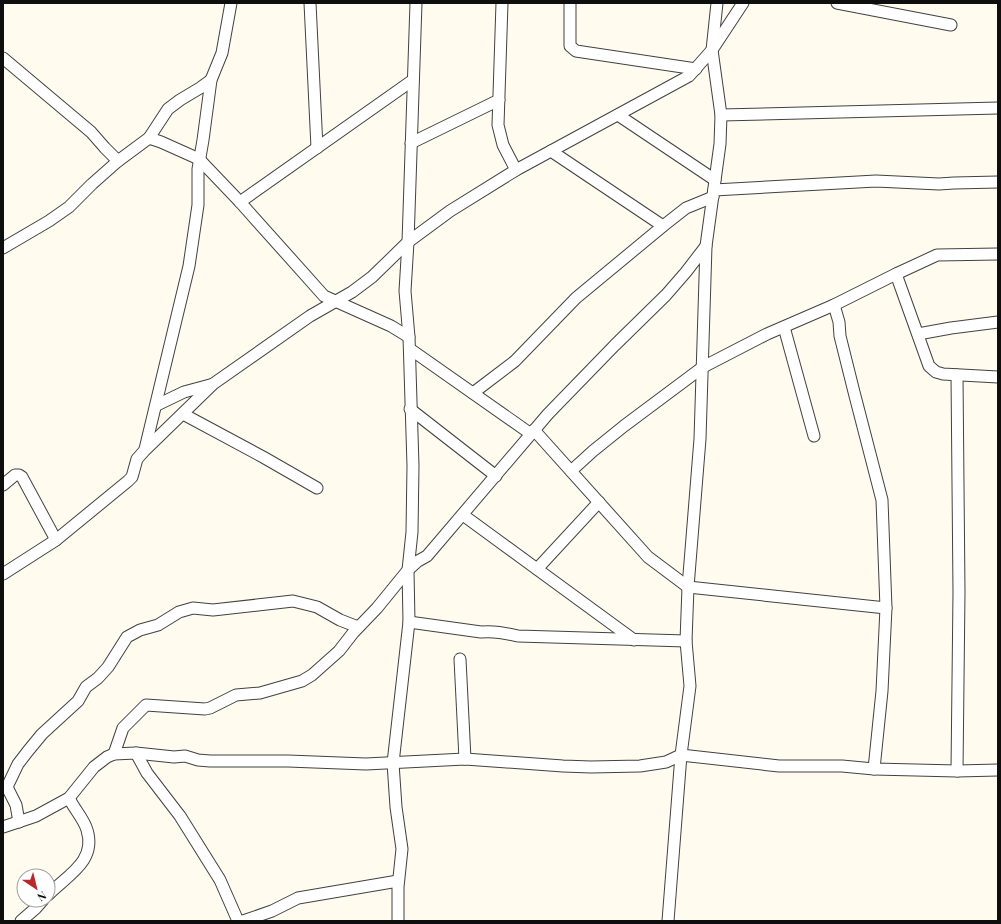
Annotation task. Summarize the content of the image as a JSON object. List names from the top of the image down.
{
  "north": "bottom right"
}
